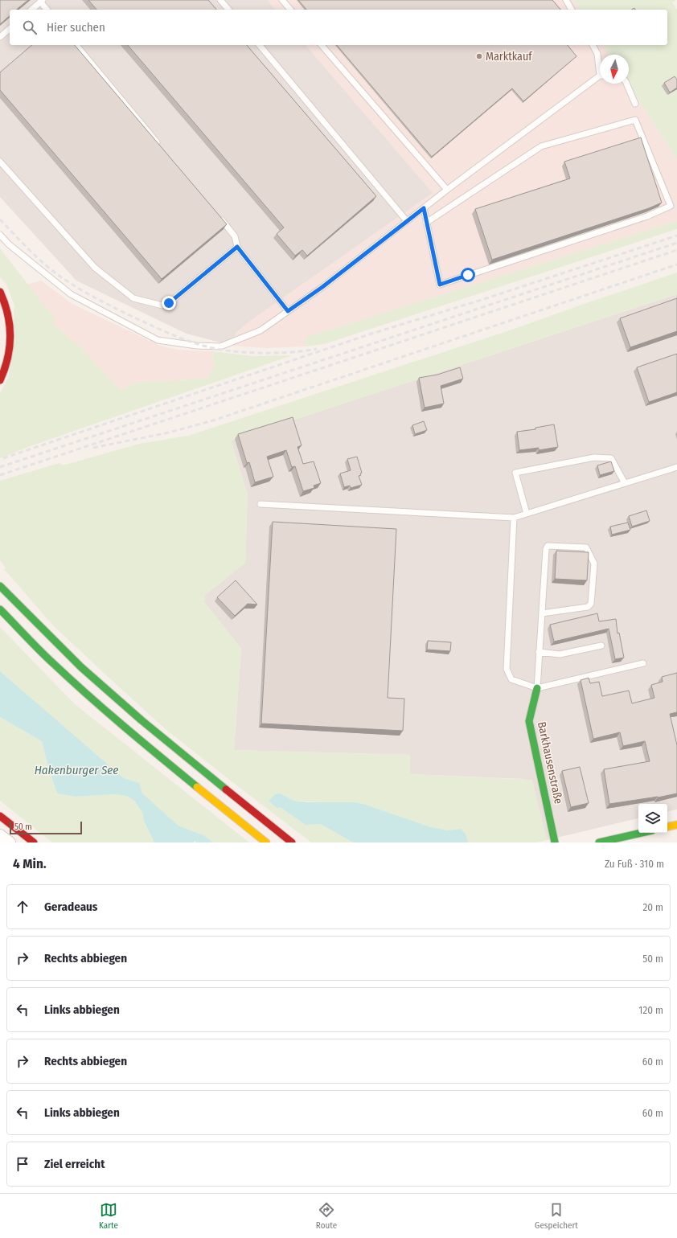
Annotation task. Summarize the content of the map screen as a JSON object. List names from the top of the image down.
{
  "streets": {
    "main road": ["Barkhausenstraße"]
  },
  "water": ["Hakenburger See"],
  "places": ["Marktkauf"],
  "scale_bar": "50 m",
  "north": "bottom",
  "page": {
    "search": "Hier suchen",
    "scale": "50 m",
    "heading": ["4 Min.", "Zu Fuß · 310 m"],
    "list": [
      ["Geradeaus", "20 m"],
      ["Rechts abbiegen", "50 m"],
      ["Links abbiegen", "120 m"],
      ["Rechts abbiegen", "60 m"],
      ["Links abbiegen", "60 m"],
      "Ziel erreicht"
    ],
    "nav": ["Karte", "Route", "Gespeichert"]
  }
}
